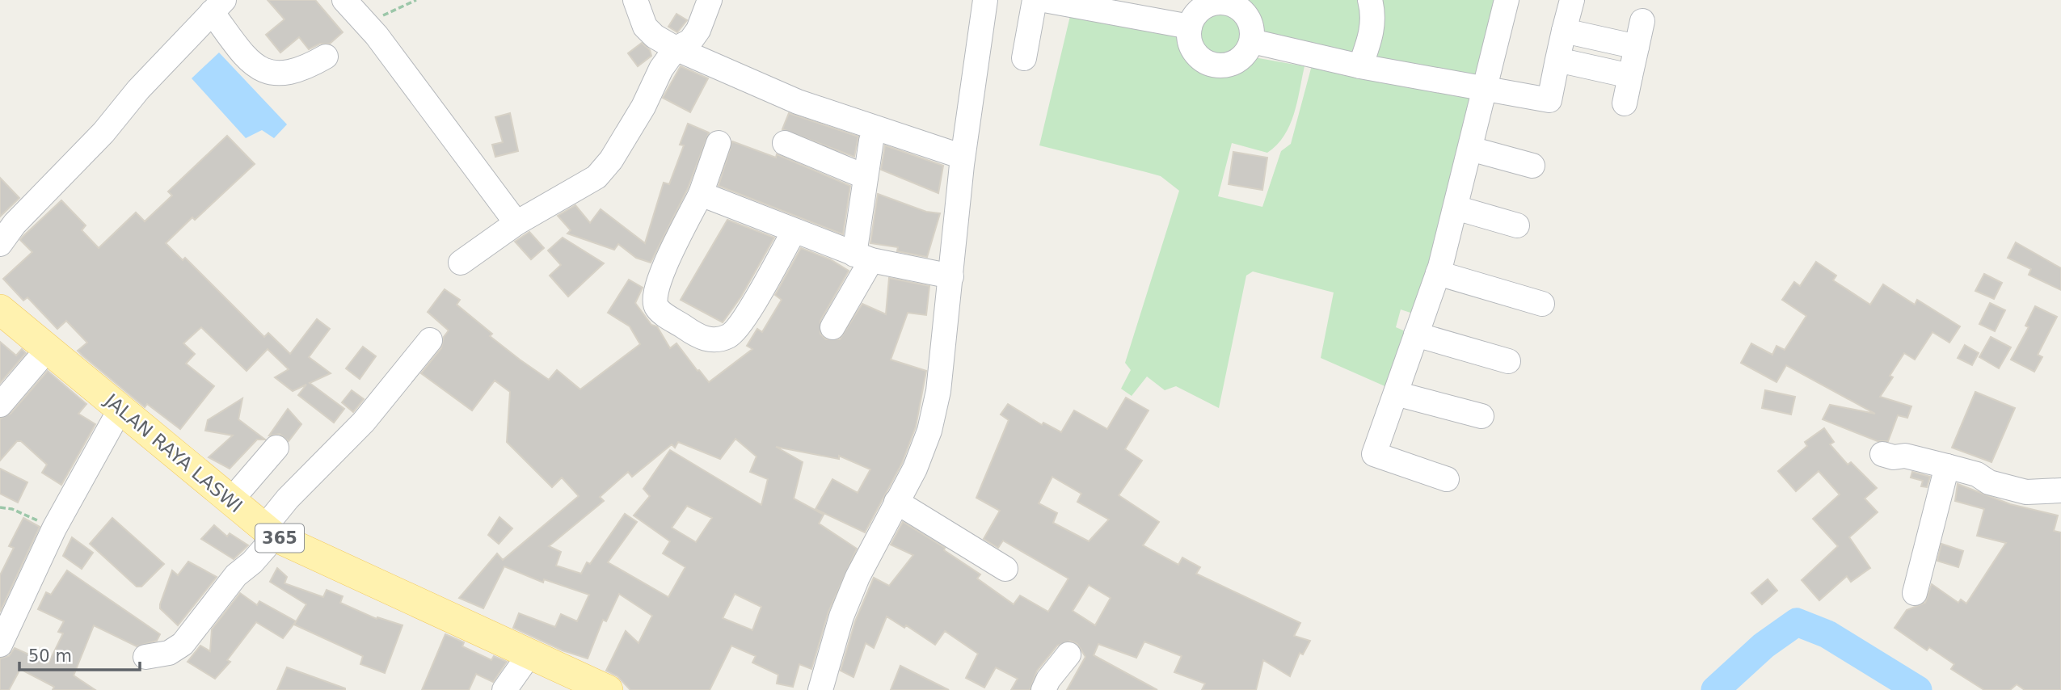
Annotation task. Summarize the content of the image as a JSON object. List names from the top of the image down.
{
  "streets": {
    "main road": ["JALAN RAYA LASWI", "365"]
  },
  "scale_bar": "50 m"
}
